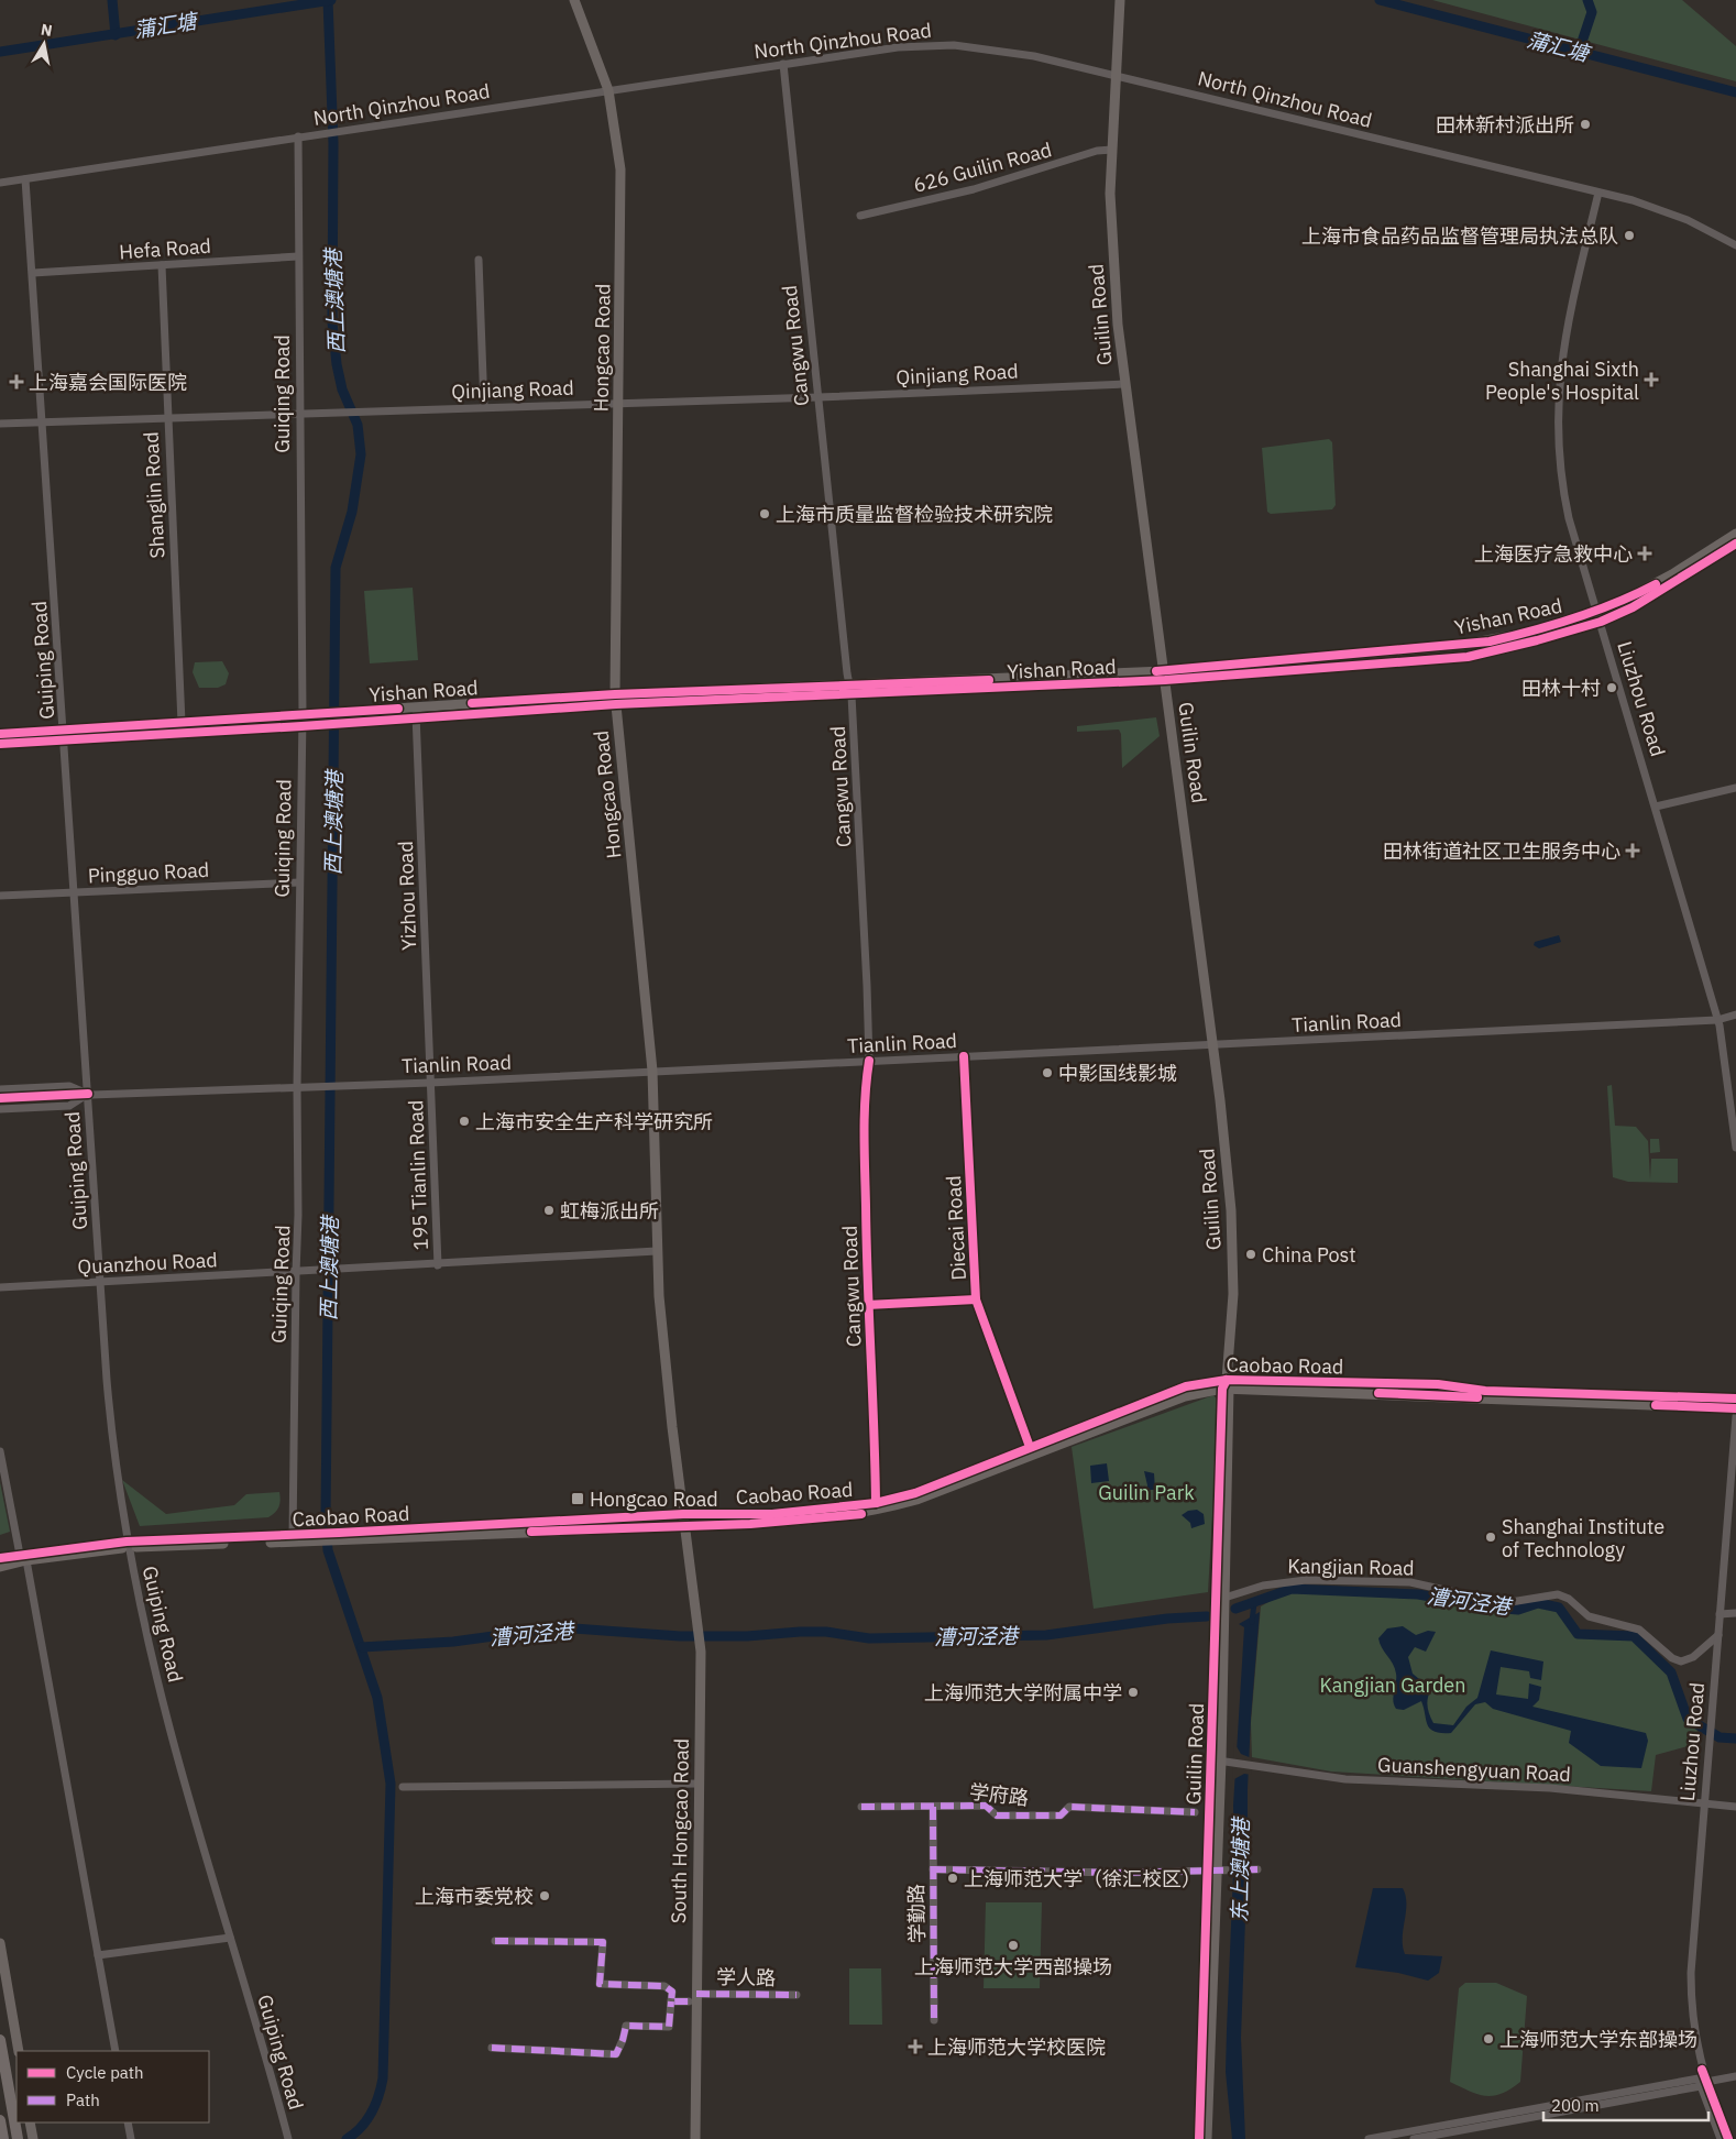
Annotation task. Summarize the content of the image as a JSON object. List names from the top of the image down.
{
  "streets": {
    "main road": [
      "Guilin Road",
      "Hongcao Road",
      "Yishan Road",
      "Caobao Road",
      "South Hongcao Road"
    ],
    "street": [
      "North Qinzhou Road",
      "626 Guilin Road",
      "Hefa Road",
      "Cangwu Road",
      "Qinjiang Road",
      "Guiqing Road",
      "Shanglin Road",
      "Guiping Road",
      "Liuzhou Road",
      "Pingguo Road",
      "Yizhou Road",
      "Tianlin Road",
      "195 Tianlin Road",
      "Diecai Road",
      "Quanzhou Road",
      "Kangjian Road",
      "Guanshengyuan Road",
      "学府路",
      "学勤路",
      "学人路"
    ]
  },
  "crossings": [
    ["North Qinzhou Road", "Guilin Road"],
    ["North Qinzhou Road", "Cangwu Road"],
    ["North Qinzhou Road", "Hongcao Road"],
    ["North Qinzhou Road", "Guiqing Road"],
    ["North Qinzhou Road", "Guiping Road"],
    ["North Qinzhou Road", "Liuzhou Road"],
    ["626 Guilin Road", "Guilin Road"],
    ["Hefa Road", "Guiqing Road"],
    ["Hefa Road", "Shanglin Road"],
    ["Hefa Road", "Guiping Road"],
    ["Guilin Road", "Qinjiang Road"],
    ["Guilin Road", "Yishan Road"],
    ["Guilin Road", "Tianlin Road"],
    ["Guilin Road", "Caobao Road"],
    ["Guilin Road", "Kangjian Road"],
    ["Guilin Road", "Guanshengyuan Road"],
    ["Cangwu Road", "Qinjiang Road"],
    ["Cangwu Road", "Yishan Road"],
    ["Cangwu Road", "Tianlin Road"],
    ["Cangwu Road", "Caobao Road"],
    ["Hongcao Road", "Qinjiang Road"],
    ["Hongcao Road", "Yishan Road"],
    ["Hongcao Road", "Tianlin Road"],
    ["Hongcao Road", "Quanzhou Road"],
    ["Hongcao Road", "Caobao Road"],
    ["Hongcao Road", "South Hongcao Road"],
    ["Qinjiang Road", "Guiqing Road"],
    ["Qinjiang Road", "Shanglin Road"],
    ["Qinjiang Road", "Guiping Road"],
    ["Guiqing Road", "Yishan Road"],
    ["Guiqing Road", "Pingguo Road"],
    ["Guiqing Road", "Tianlin Road"],
    ["Guiqing Road", "Quanzhou Road"],
    ["Guiqing Road", "Caobao Road"],
    ["Shanglin Road", "Yishan Road"],
    ["Yishan Road", "Guiping Road"],
    ["Yishan Road", "Liuzhou Road"],
    ["Yishan Road", "Yizhou Road"],
    ["Guiping Road", "Pingguo Road"],
    ["Guiping Road", "Tianlin Road"],
    ["Guiping Road", "Quanzhou Road"],
    ["Guiping Road", "Caobao Road"],
    ["Liuzhou Road", "Tianlin Road"],
    ["Liuzhou Road", "Kangjian Road"],
    ["Liuzhou Road", "Guanshengyuan Road"],
    ["Yizhou Road", "Tianlin Road"],
    ["Yizhou Road", "195 Tianlin Road"],
    ["Tianlin Road", "195 Tianlin Road"],
    ["Tianlin Road", "Diecai Road"],
    ["195 Tianlin Road", "Quanzhou Road"],
    ["Diecai Road", "Caobao Road"],
    ["Caobao Road", "South Hongcao Road"],
    ["学府路", "学勤路"],
    ["South Hongcao Road", "学人路"]
  ],
  "water": [
    "蒲汇塘",
    "西上澳塘港",
    "漕河泾港",
    "东上澳塘港"
  ],
  "parks": ["Guilin Park", "Kangjian Garden"],
  "places": {
    "other": [
      "田林新村派出所",
      "上海市食品药品监督管理局执法总队",
      "上海市质量监督检验技术研究院",
      "田林十村",
      "中影国线影城",
      "上海市安全生产科学研究所",
      "虹梅派出所",
      "China Post",
      "Shanghai Institute of Technology",
      "上海师范大学附属中学",
      "上海师范大学（徐汇校区）",
      "上海市委党校",
      "上海师范大学西部操场",
      "上海师范大学东部操场"
    ],
    "health": [
      "Shanghai Sixth People's Hospital",
      "上海嘉会国际医院",
      "上海医疗急救中心",
      "田林街道社区卫生服务中心",
      "上海师范大学校医院"
    ],
    "transit": ["Hongcao Road"]
  },
  "legend": ["Cycle path", "Path"],
  "scale_bar": "200 m",
  "north": "top"
}
